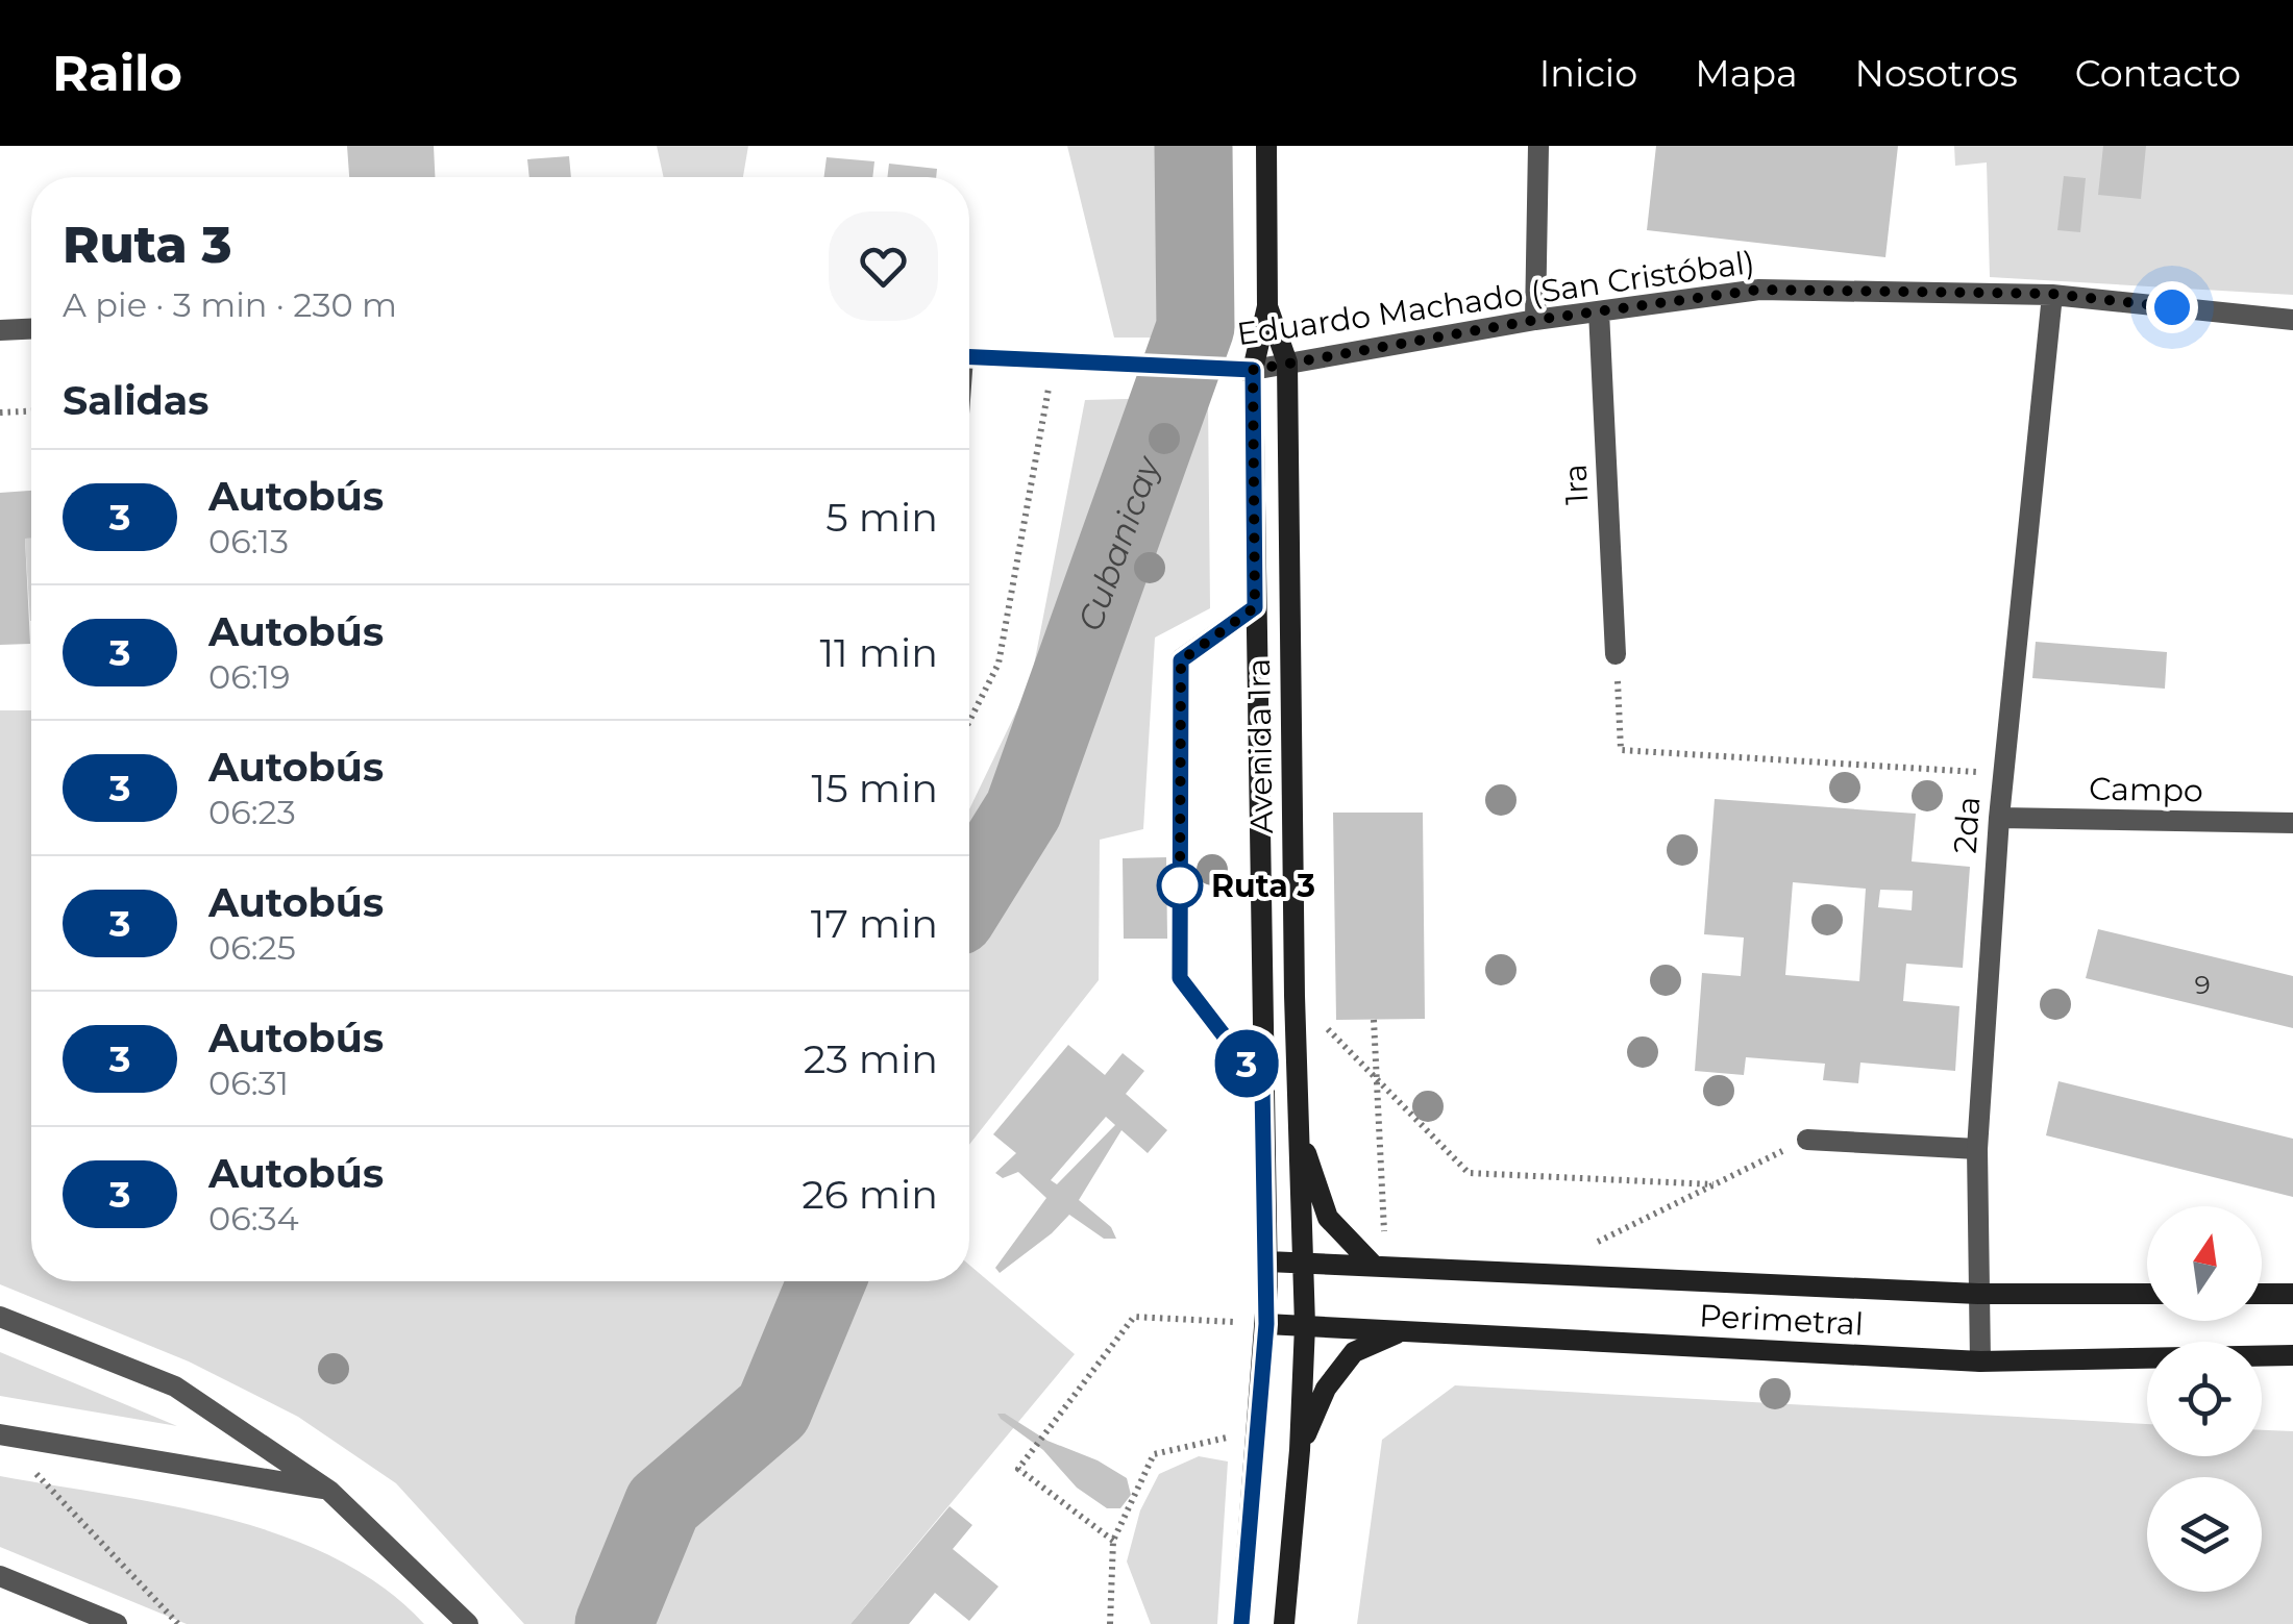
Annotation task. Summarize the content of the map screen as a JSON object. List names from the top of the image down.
{
  "streets": {
    "main road": ["Avenida 1ra", "Perimetral"],
    "street": [
      "Eduardo Machado (San Cristóbal)",
      "1ra",
      "Campo",
      "2da"
    ]
  },
  "crossings": [
    ["Eduardo Machado (San Cristóbal)", "1ra"],
    ["Eduardo Machado (San Cristóbal)", "Avenida 1ra"],
    ["Eduardo Machado (San Cristóbal)", "2da"],
    ["Avenida 1ra", "Perimetral"],
    ["Campo", "2da"],
    ["2da", "Perimetral"]
  ],
  "water": ["Cubanicay"],
  "places": ["Ruta 3"],
  "lines": ["bus line 3"],
  "house_numbers": ["9"],
  "north": "top",
  "page": {
    "header": "Railo",
    "nav": [
      "Inicio",
      "Mapa",
      "Nosotros",
      "Contacto"
    ],
    "on_map": "3",
    "heading": [
      ["Ruta 3", "A pie · 3 min · 230 m"],
      "Salidas"
    ],
    "list": [
      {
        "mark": "3",
        "name": "Autobús",
        "note": "06:13",
        "value": "5 min"
      },
      {
        "mark": "3",
        "name": "Autobús",
        "note": "06:19",
        "value": "11 min"
      },
      {
        "mark": "3",
        "name": "Autobús",
        "note": "06:23",
        "value": "15 min"
      },
      {
        "mark": "3",
        "name": "Autobús",
        "note": "06:25",
        "value": "17 min"
      },
      {
        "mark": "3",
        "name": "Autobús",
        "note": "06:31",
        "value": "23 min"
      },
      {
        "mark": "3",
        "name": "Autobús",
        "note": "06:34",
        "value": "26 min"
      }
    ]
  }
}
